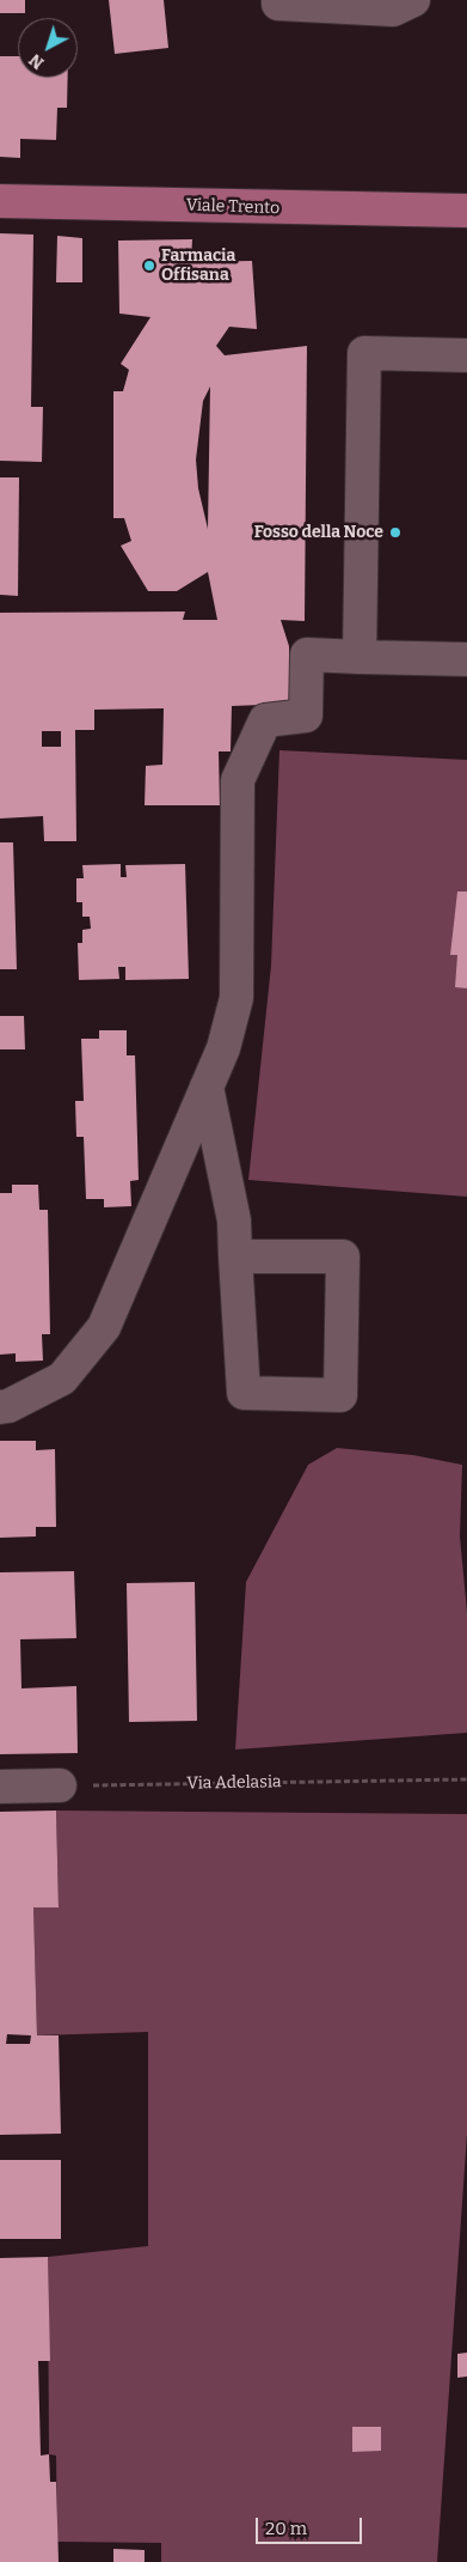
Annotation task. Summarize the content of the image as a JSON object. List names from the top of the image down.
{
  "streets": {
    "main road": ["Viale Trento"],
    "path": ["Via Adelasia"]
  },
  "places": ["Farmacia Offisana", "Fosso della Noce"],
  "scale_bar": "20 m",
  "north": "bottom left"
}
